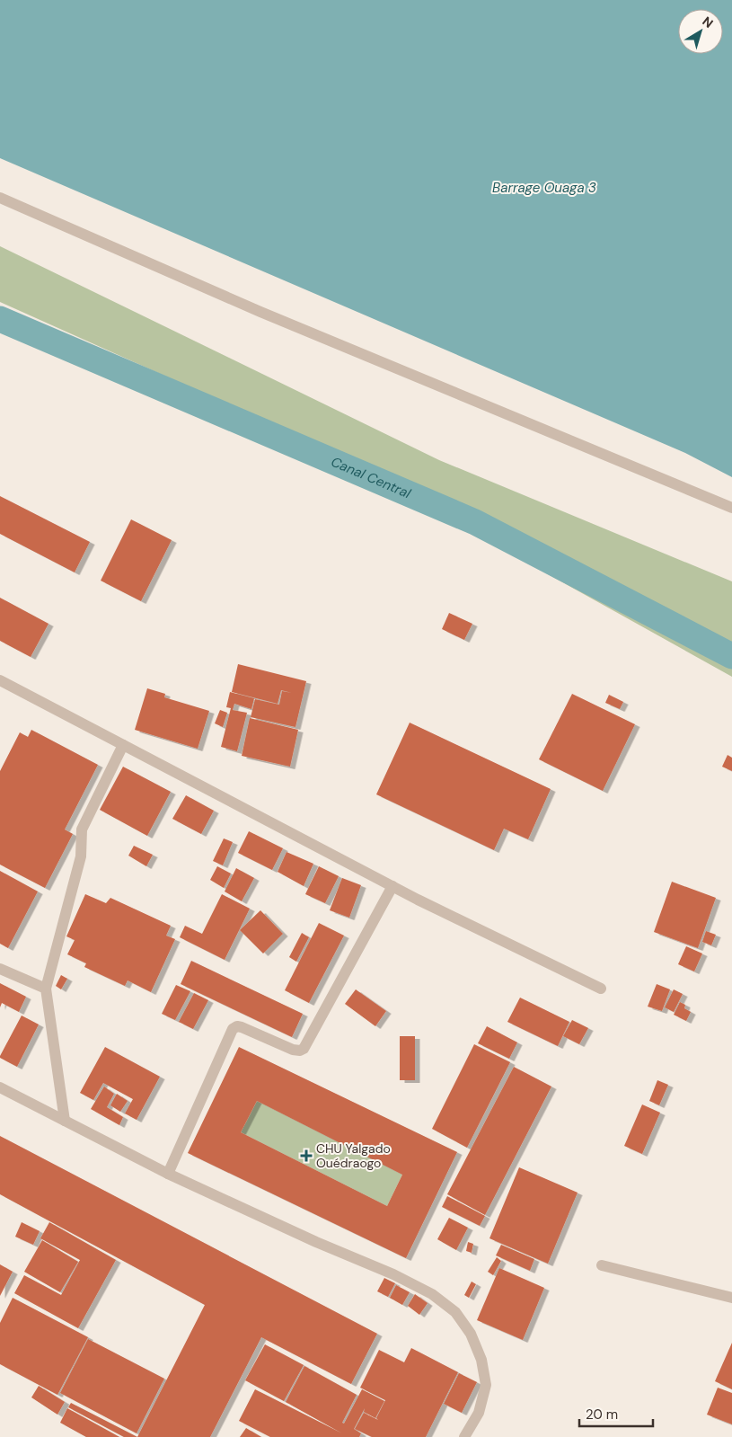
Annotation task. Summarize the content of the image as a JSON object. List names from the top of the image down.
{
  "water": ["Barrage Ouaga 3", "Canal Central"],
  "places": {
    "health": ["CHU Yalgado Ouédraogo"]
  },
  "scale_bar": "20 m",
  "north": "top right"
}
